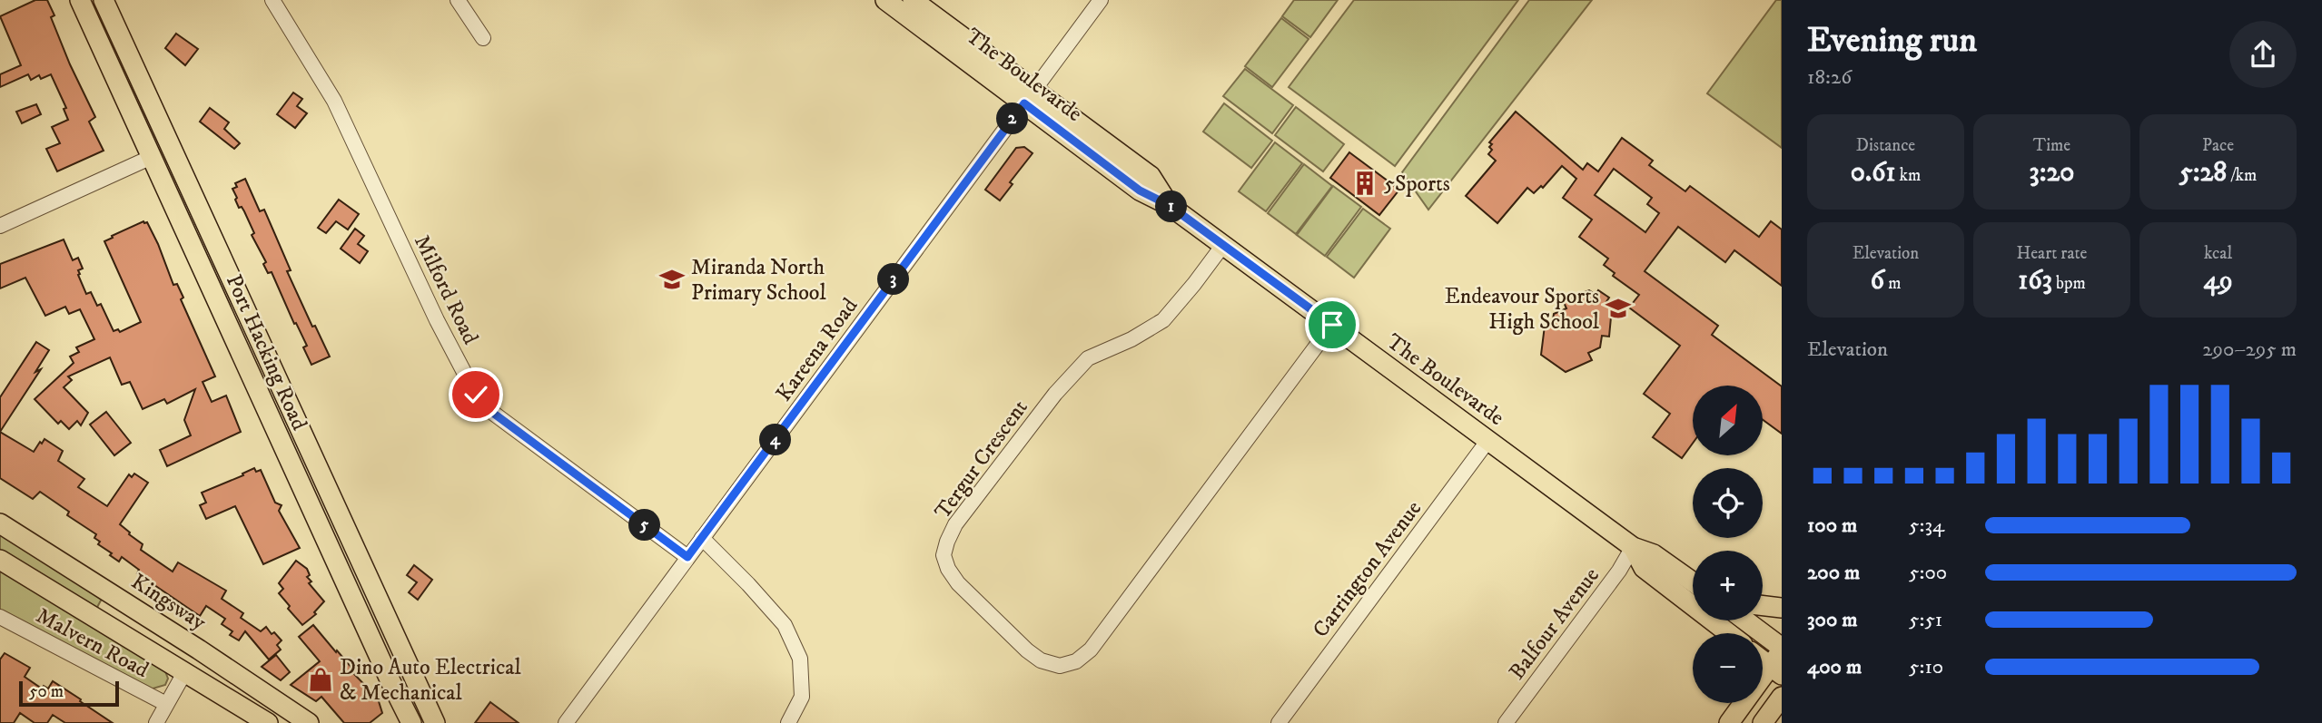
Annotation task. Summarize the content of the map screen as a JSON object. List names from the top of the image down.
{
  "streets": {
    "main road": ["The Boulevarde", "Port Hacking Road", "Kingsway"],
    "street": [
      "Milford Road",
      "Kareena Road",
      "Tergur Crescent",
      "Carrington Avenue",
      "Balfour Avenue",
      "Malvern Road"
    ]
  },
  "crossings": [
    ["The Boulevarde", "Kareena Road"],
    ["The Boulevarde", "Tergur Crescent"],
    ["The Boulevarde", "Carrington Avenue"],
    ["The Boulevarde", "Balfour Avenue"],
    ["Milford Road", "Kareena Road"]
  ],
  "places": {
    "building": ["5Sports"],
    "school or university": ["Miranda North Primary School", "Endeavour Sports High School"],
    "shop": ["Dino Auto Electrical & Mechanical"]
  },
  "scale_bar": "50 m",
  "north": "top right",
  "page": {
    "heading": ["Evening run", "18:26"],
    "pins": [
      "2",
      "1",
      "3",
      "4",
      "5"
    ],
    "stats": [
      ["Distance", "0.61 km"],
      ["Time", "3:20"],
      ["Pace", "5:28 /km"],
      ["Elevation", "6 m"],
      ["Heart rate", "163 bpm"],
      ["kcal", "49"]
    ],
    "chart": ["Elevation", "290–295 m"],
    "map_buttons": ["+", "−"],
    "list": [
      {
        "name": "100 m",
        "note": "5:34"
      },
      {
        "name": "200 m",
        "note": "5:00"
      },
      {
        "name": "300 m",
        "note": "5:51"
      },
      {
        "name": "400 m",
        "note": "5:10"
      }
    ],
    "scale": "50 m"
  }
}
